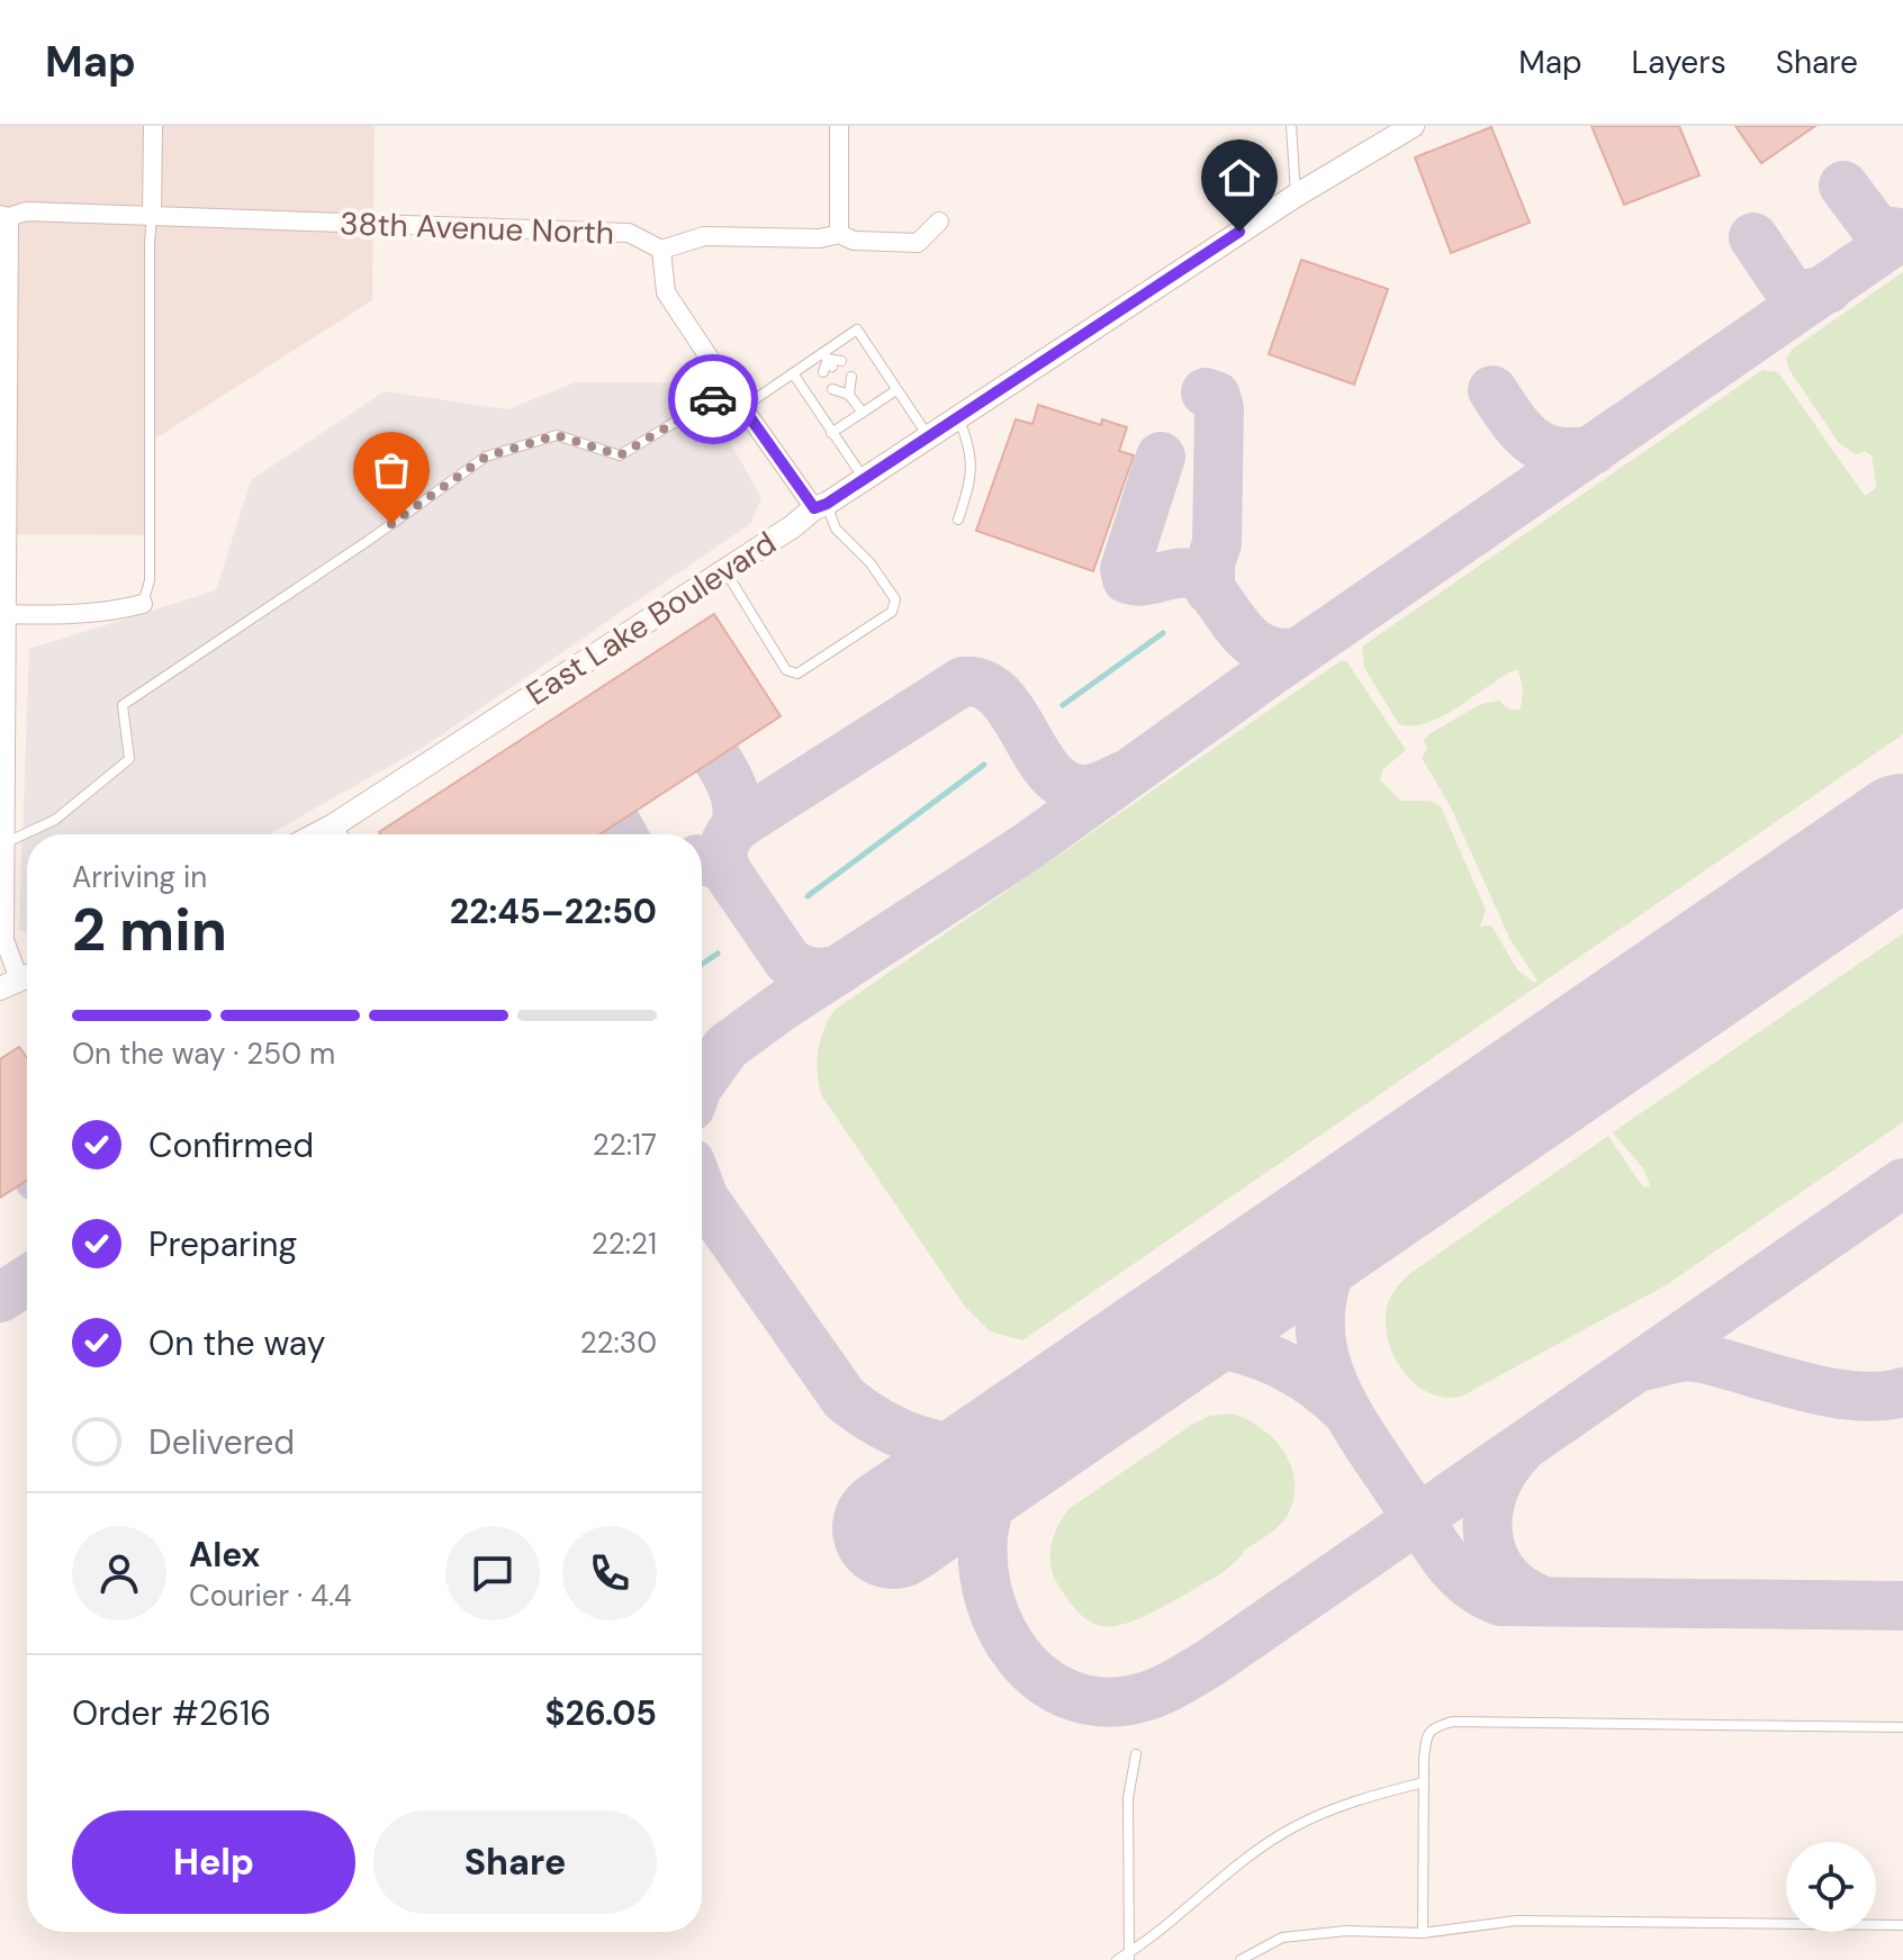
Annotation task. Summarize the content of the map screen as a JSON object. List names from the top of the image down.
{
  "streets": {
    "street": ["38th Avenue North", "East Lake Boulevard"]
  },
  "page": {
    "header": "Map",
    "nav": ["Map", "Layers", "Share"],
    "heading": ["2 min", "Arriving in", "22:45–22:50"],
    "panel": [
      "Alex",
      "Courier · 4.4",
      "Order #2616",
      "$26.05"
    ],
    "bar": "On the way · 250 m",
    "list": [
      ["Confirmed", "22:17"],
      ["Preparing", "22:21"],
      ["On the way", "22:30"],
      "Delivered"
    ],
    "buttons": ["Help", "Share"]
  }
}
